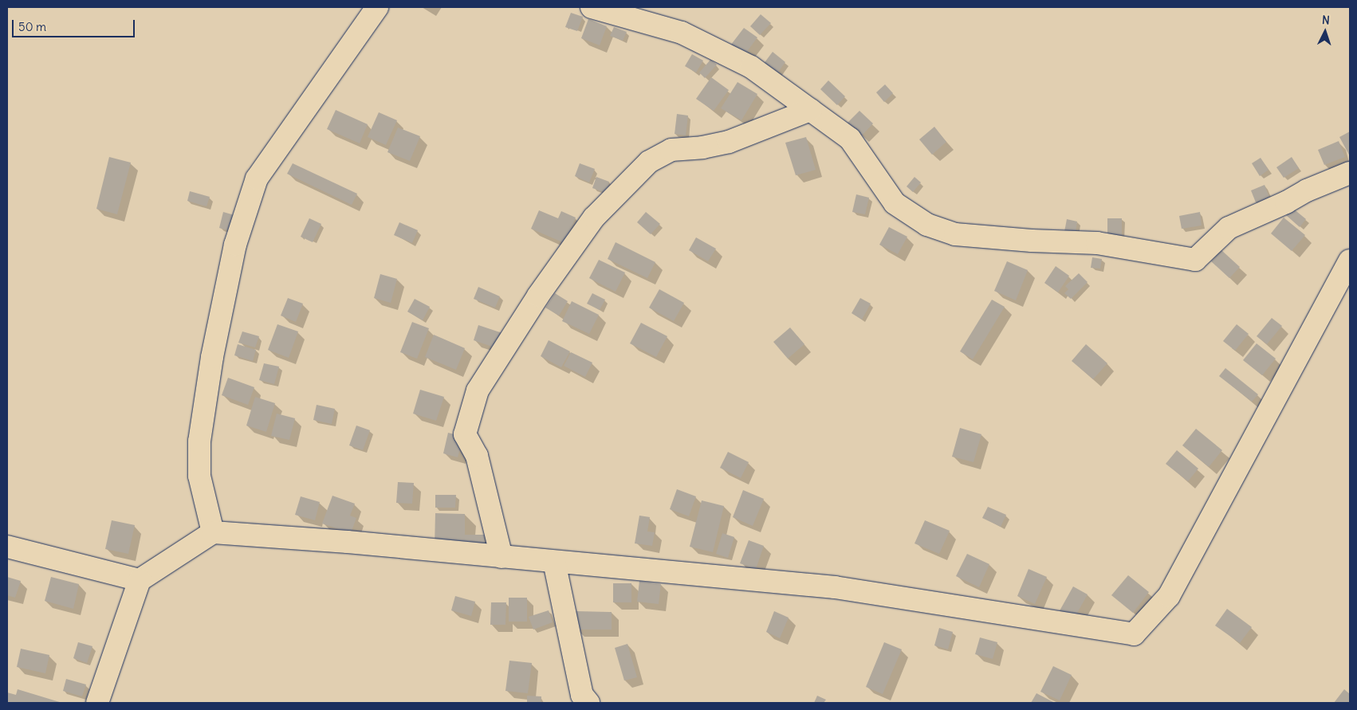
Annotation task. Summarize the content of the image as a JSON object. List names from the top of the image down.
{
  "scale_bar": "50 m",
  "north": "top"
}
